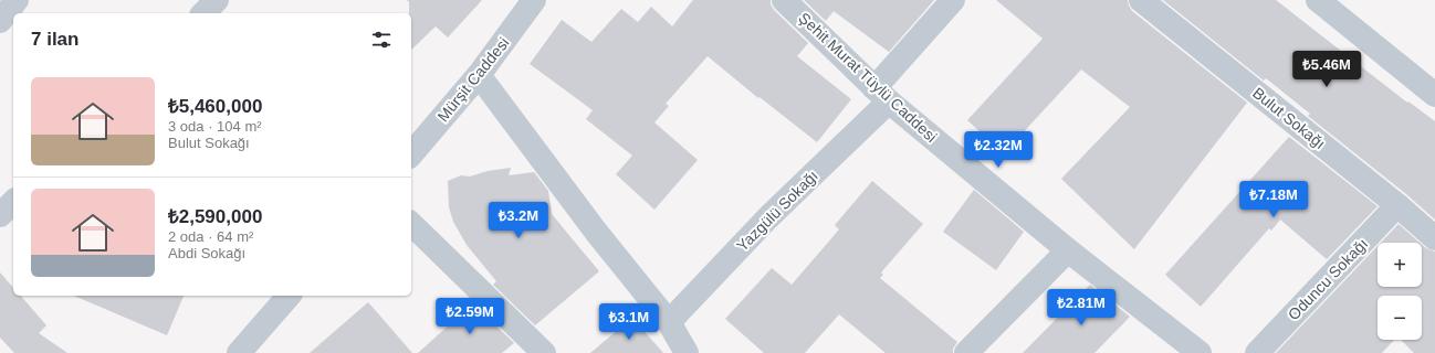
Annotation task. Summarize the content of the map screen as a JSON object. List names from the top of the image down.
{
  "streets": {
    "street": [
      "Şehit Murat Tüylü Caddesi",
      "Mürşit Caddesi",
      "Bulut Sokağı",
      "Yazgülü Sokağı",
      "Oduncu Sokağı"
    ]
  },
  "crossings": [
    ["Şehit Murat Tüylü Caddesi", "Yazgülü Sokağı"],
    ["Bulut Sokağı", "Oduncu Sokağı"]
  ],
  "page": {
    "heading": "7 ilan",
    "price": [
      "₺5.46M",
      "₺2.32M",
      "₺7.18M",
      "₺3.2M",
      "₺2.81M",
      "₺2.59M",
      "₺3.1M"
    ],
    "list": [
      {
        "name": "₺5,460,000",
        "note": "3 oda · 104 m² · Bulut Sokağı"
      },
      {
        "name": "₺2,590,000",
        "note": "2 oda · 64 m² · Abdi Sokağı"
      }
    ],
    "map_buttons": ["+", "−"]
  }
}
